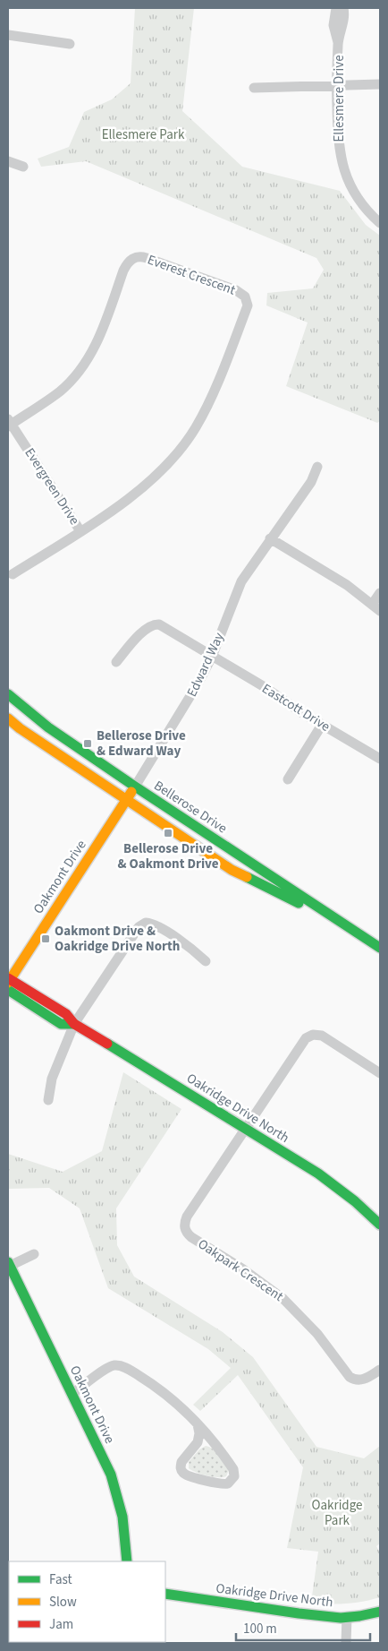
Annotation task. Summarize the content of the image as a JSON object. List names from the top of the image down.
{
  "streets": {
    "street": [
      "Ellesmere Drive",
      "Everest Crescent",
      "Evergreen Drive",
      "Edward Way",
      "Eastcott Drive",
      "Bellerose Drive",
      "Oakmont Drive",
      "Oakridge Drive North",
      "Oakpark Crescent"
    ]
  },
  "crossings": [
    ["Everest Crescent", "Evergreen Drive"],
    ["Edward Way", "Eastcott Drive"],
    ["Edward Way", "Bellerose Drive"],
    ["Edward Way", "Oakmont Drive"],
    ["Bellerose Drive", "Oakmont Drive"],
    ["Oakmont Drive", "Oakridge Drive North"],
    ["Oakridge Drive North", "Oakpark Crescent"]
  ],
  "parks": ["Ellesmere Park", "Oakridge Park"],
  "places": {
    "transit": ["Bellerose Drive & Edward Way", "Bellerose Drive & Oakmont Drive", "Oakmont Drive & Oakridge Drive North"]
  },
  "legend": ["Fast", "Slow", "Jam"],
  "scale_bar": "100 m"
}
